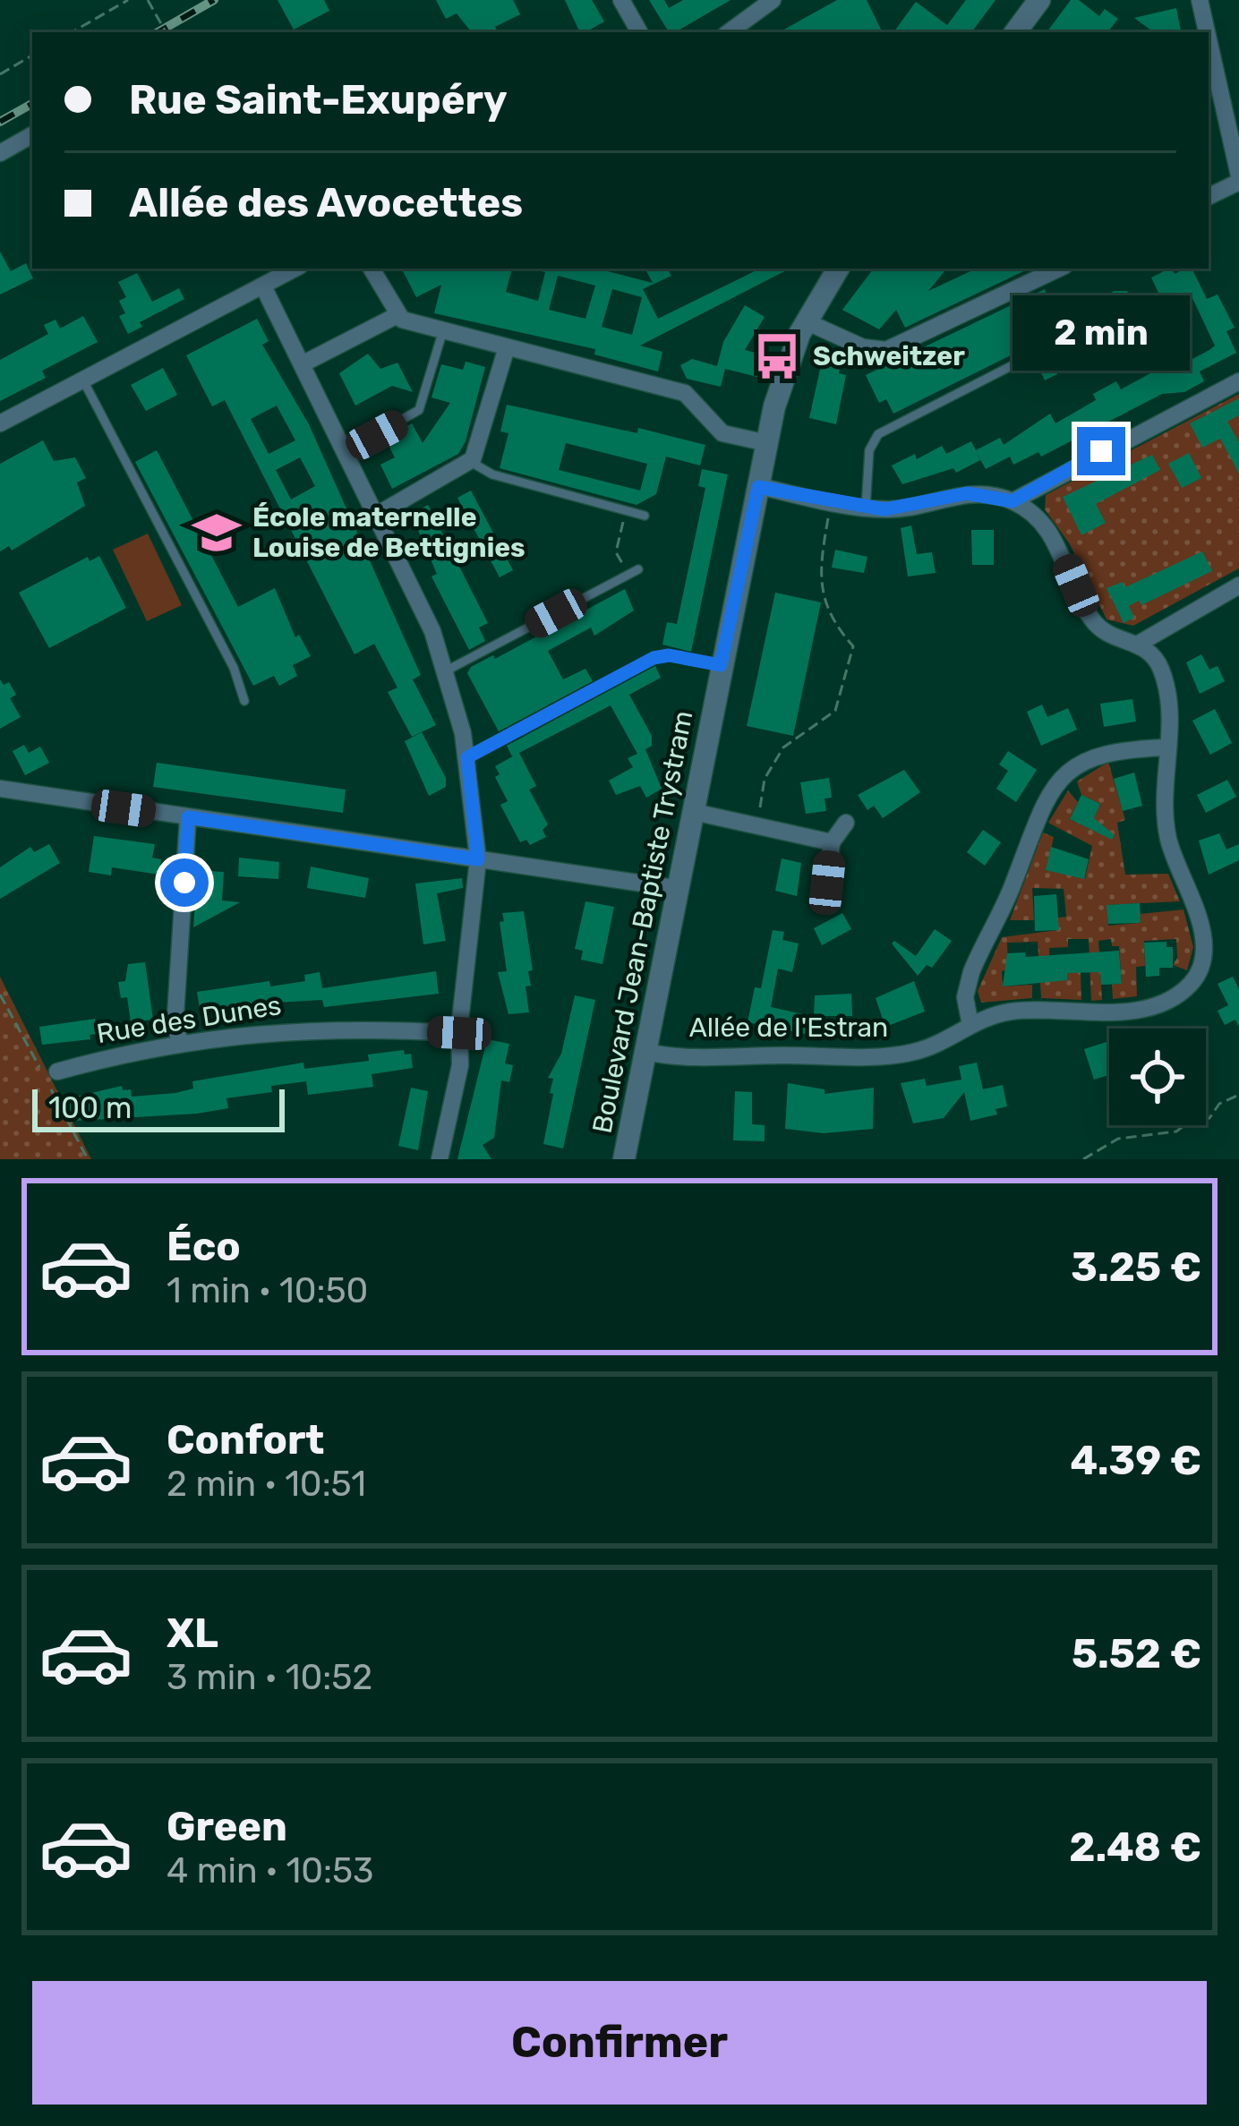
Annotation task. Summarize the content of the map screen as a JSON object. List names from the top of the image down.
{
  "streets": {
    "street": ["Boulevard Jean-Baptiste Trystram", "Rue des Dunes", "Allée de l'Estran"]
  },
  "crossings": [
    ["Boulevard Jean-Baptiste Trystram", "Allée de l'Estran"]
  ],
  "places": {
    "bus stop": ["Schweitzer"],
    "school or university": ["École maternelle Louise de Bettignies"]
  },
  "scale_bar": "100 m",
  "page": {
    "banner": ["Rue Saint-Exupéry", "Allée des Avocettes"],
    "bubble": "2 min",
    "scale": "100 m",
    "list": [
      {
        "name": "Éco",
        "note": "1 min · 10:50",
        "value": "3.25 €"
      },
      {
        "name": "Confort",
        "note": "2 min · 10:51",
        "value": "4.39 €"
      },
      {
        "name": "XL",
        "note": "3 min · 10:52",
        "value": "5.52 €"
      },
      {
        "name": "Green",
        "note": "4 min · 10:53",
        "value": "2.48 €"
      }
    ],
    "buttons": "Confirmer"
  }
}
